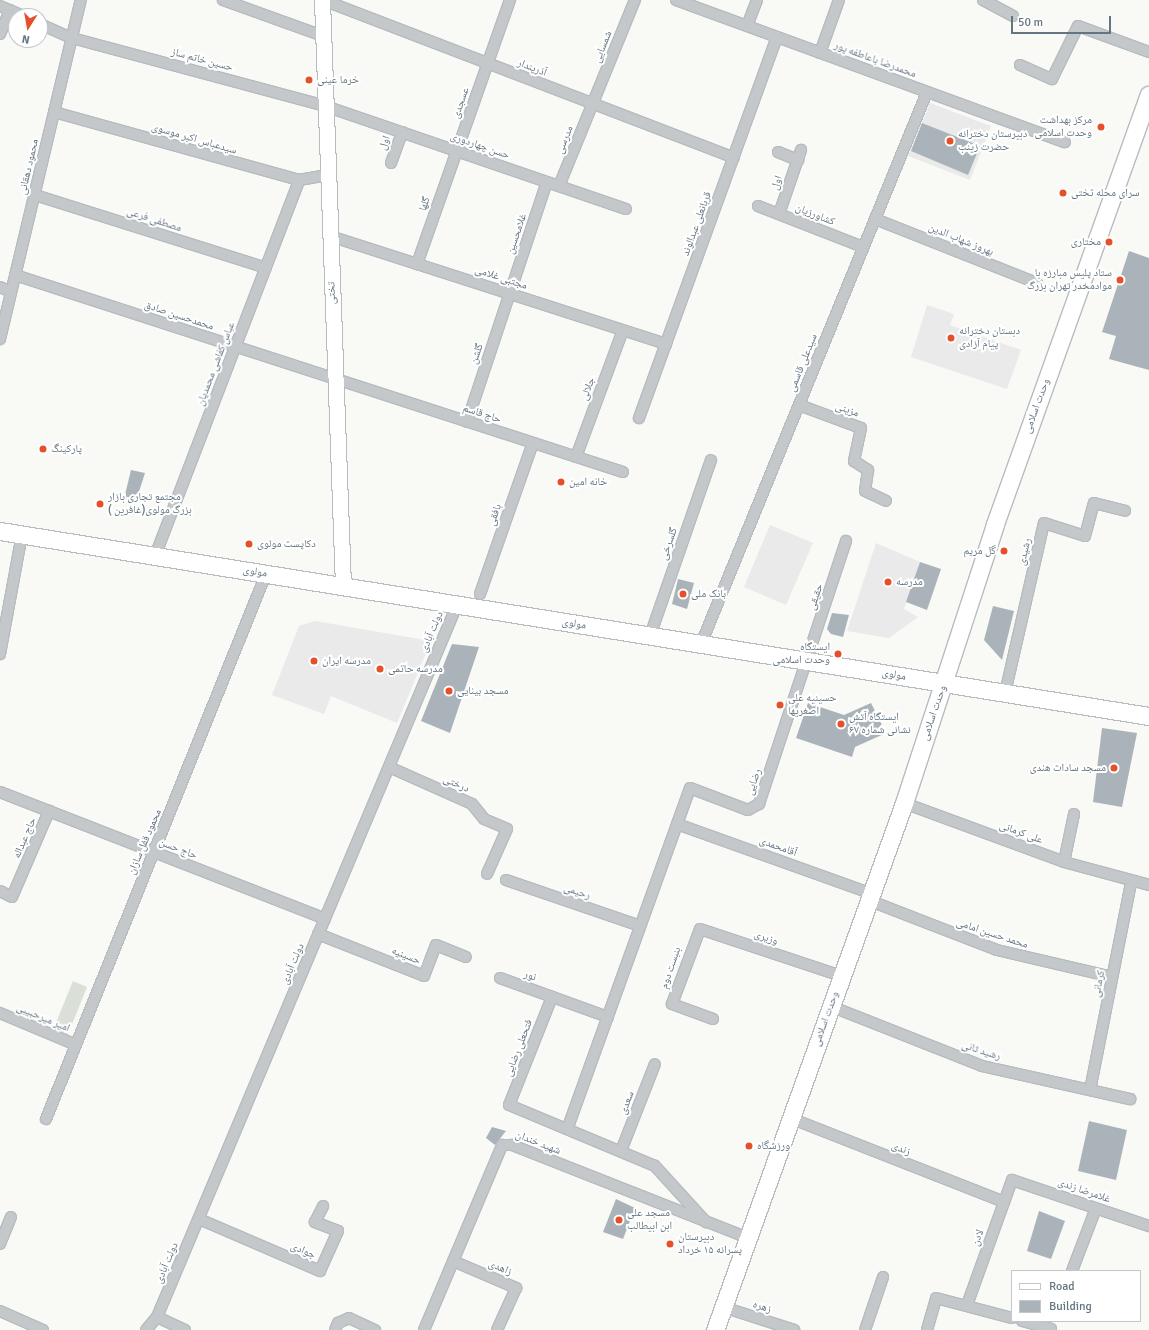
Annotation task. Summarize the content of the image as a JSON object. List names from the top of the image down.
{
  "streets": {
    "main road": ["تختی", "وحدت اسلامی", "مولوی"],
    "street": [
      "شمسایی",
      "حسین خاتم ساز",
      "محمدرضا باعاطفه پور",
      "آذرپندار",
      "عسجدی",
      "سیدعباس اکبر موسوی",
      "مدرسی",
      "اول",
      "حسن چهاردوری",
      "محمود دهقانی",
      "گلها",
      "کشاورزیان",
      "مصطفی فرعی",
      "قربانعلی عبدالوند",
      "غلامحسین",
      "بهروز شهاب الدین",
      "مجتبی غلامی",
      "محمدحسین صادق",
      "گلشن",
      "سیدعلی قاسمی",
      "عباس کفاشی محمدیان",
      "جلالی",
      "مزینی",
      "حاج قاسم",
      "بافقی",
      "گلسرخی",
      "رشیدی",
      "حقیقی",
      "دولت آبادی",
      "رضایی",
      "درختی",
      "علی کرمانی",
      "حاج عبداله",
      "محمود قفل سازان",
      "آقامحمدی",
      "حاج حسن",
      "رحیمی",
      "محمد حسین امامی",
      "وزیری",
      "حسینیه",
      "بنبست دوم",
      "نور",
      "کرمانی",
      "امیر میرحبیبی",
      "فتحعلی رضایی",
      "رشید ثانی",
      "سعدی",
      "شهید خندان",
      "زندی",
      "غلامرضا زندی",
      "لادن",
      "جوادی",
      "زاهدی",
      "زهره"
    ]
  },
  "crossings": [
    ["شمسایی", "آذرپندار"],
    ["شمسایی", "مدرسی"],
    ["حسین خاتم ساز", "حسن چهاردوری"],
    ["حسین خاتم ساز", "محمود دهقانی"],
    ["حسین خاتم ساز", "تختی"],
    ["محمدرضا باعاطفه پور", "قربانعلی عبدالوند"],
    ["محمدرضا باعاطفه پور", "سیدعلی قاسمی"],
    ["آذرپندار", "عسجدی"],
    ["آذرپندار", "مدرسی"],
    ["آذرپندار", "قربانعلی عبدالوند"],
    ["آذرپندار", "تختی"],
    ["عسجدی", "حسن چهاردوری"],
    ["عسجدی", "گلها"],
    ["سیدعباس اکبر موسوی", "محمود دهقانی"],
    ["سیدعباس اکبر موسوی", "تختی"],
    ["سیدعباس اکبر موسوی", "عباس کفاشی محمدیان"],
    ["مدرسی", "حسن چهاردوری"],
    ["اول", "حسن چهاردوری"],
    ["اول", "کشاورزیان"],
    ["حسن چهاردوری", "گلها"],
    ["حسن چهاردوری", "غلامحسین"],
    ["حسن چهاردوری", "تختی"],
    ["محمود دهقانی", "مصطفی فرعی"],
    ["محمود دهقانی", "محمدحسین صادق"],
    ["گلها", "مجتبی غلامی"],
    ["کشاورزیان", "سیدعلی قاسمی"],
    ["مصطفی فرعی", "عباس کفاشی محمدیان"],
    ["قربانعلی عبدالوند", "مجتبی غلامی"],
    ["غلامحسین", "مجتبی غلامی"],
    ["غلامحسین", "گلشن"],
    ["بهروز شهاب الدین", "سیدعلی قاسمی"],
    ["مجتبی غلامی", "تختی"],
    ["مجتبی غلامی", "گلشن"],
    ["مجتبی غلامی", "جلالی"],
    ["تختی", "محمدحسین صادق"],
    ["تختی", "حاج قاسم"],
    ["تختی", "مولوی"],
    ["محمدحسین صادق", "عباس کفاشی محمدیان"],
    ["محمدحسین صادق", "حاج قاسم"],
    ["گلشن", "حاج قاسم"],
    ["سیدعلی قاسمی", "مزینی"],
    ["سیدعلی قاسمی", "مولوی"],
    ["عباس کفاشی محمدیان", "مولوی"],
    ["جلالی", "حاج قاسم"],
    ["وحدت اسلامی", "مولوی"],
    ["وحدت اسلامی", "علی کرمانی"],
    ["وحدت اسلامی", "آقامحمدی"],
    ["وحدت اسلامی", "محمد حسین امامی"],
    ["وحدت اسلامی", "وزیری"],
    ["وحدت اسلامی", "رشید ثانی"],
    ["وحدت اسلامی", "شهید خندان"],
    ["وحدت اسلامی", "زندی"],
    ["وحدت اسلامی", "زهره"],
    ["حاج قاسم", "بافقی"],
    ["گلسرخی", "مولوی"],
    ["رشیدی", "مولوی"],
    ["مولوی", "حقیقی"],
    ["مولوی", "دولت آبادی"],
    ["مولوی", "رضایی"],
    ["مولوی", "محمود قفل سازان"],
    ["حقیقی", "رضایی"],
    ["دولت آبادی", "درختی"],
    ["دولت آبادی", "حاج حسن"],
    ["دولت آبادی", "حسینیه"],
    ["دولت آبادی", "جوادی"],
    ["رضایی", "آقامحمدی"],
    ["علی کرمانی", "کرمانی"],
    ["حاج عبداله", "حاج حسن"],
    ["محمود قفل سازان", "حاج حسن"],
    ["محمود قفل سازان", "امیر میرحبیبی"],
    ["آقامحمدی", "محمد حسین امامی"],
    ["محمد حسین امامی", "کرمانی"],
    ["وزیری", "بنبست دوم"],
    ["نور", "فتحعلی رضایی"],
    ["کرمانی", "رشید ثانی"],
    ["فتحعلی رضایی", "سعدی"],
    ["فتحعلی رضایی", "شهید خندان"],
    ["شهید خندان", "زاهدی"],
    ["زندی", "لادن"],
    ["غلامرضا زندی", "لادن"]
  ],
  "places": [
    "خرما عینی",
    "مرکز بهداشت وحدت اسلامی",
    "دبیرستان دخترانه حضرت زینب",
    "سرای محله تختی",
    "مختاری",
    "ستاد پلیس مبارزه با موادمخدر تهران بزرگ",
    "دبستان دخترانه پیام آزادی",
    "پارکینگ",
    "خانه امین",
    "مجتمع تجاری بازار بزرگ مولوی(غافرین )",
    "دکاپست مولوی",
    "گل مریم",
    "مدرسه",
    "بانک ملی",
    "ایستگاه وحدت اسلامی",
    "مدرسه ایران",
    "مدرسه حاتمی",
    "مسجد بینایی",
    "حسینیه علی اصغریها",
    "ایستگاه آتش نشانی شماره ۶۷",
    "مسجد سادات هندی",
    "ورزشگاه",
    "مسجد علی ابن ابیطالب",
    "دبیرستان پسرانه ۱۵ خرداد"
  ],
  "legend": ["Road", "Building"],
  "scale_bar": "50 m",
  "north": "bottom"
}
